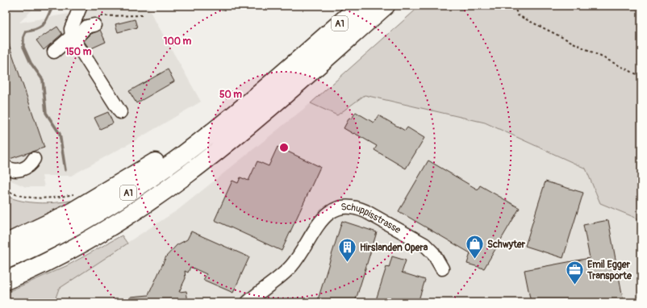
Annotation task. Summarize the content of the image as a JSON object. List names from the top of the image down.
{
  "streets": {
    "highway": ["A1"],
    "street": ["Schuppisstrasse"]
  },
  "places": {
    "shop": ["Schwyter"],
    "building": ["Hirslanden Opera"],
    "office": ["Emil Egger Transporte"]
  },
  "rings": ["100 m", "150 m", "50 m"]
}
